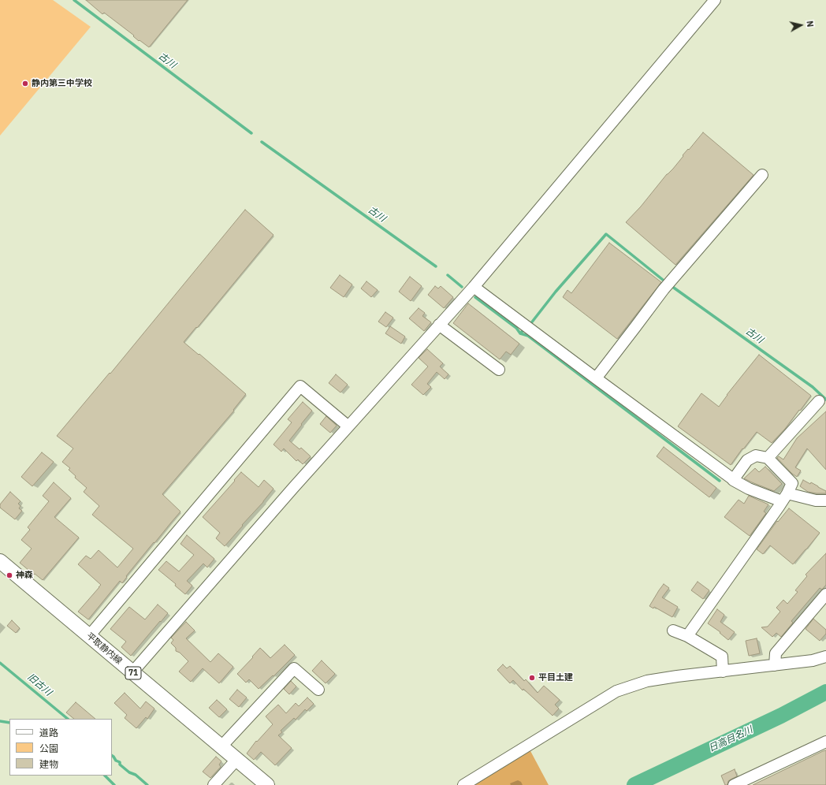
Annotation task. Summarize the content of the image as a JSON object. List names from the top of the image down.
{
  "streets": {
    "main road": ["平取静内線", "71"]
  },
  "water": ["古川", "旧古川", "日高目名川"],
  "places": ["静内第三中学校", "神森", "平目土建"],
  "legend": ["道路", "公園", "建物"],
  "north": "right"
}
